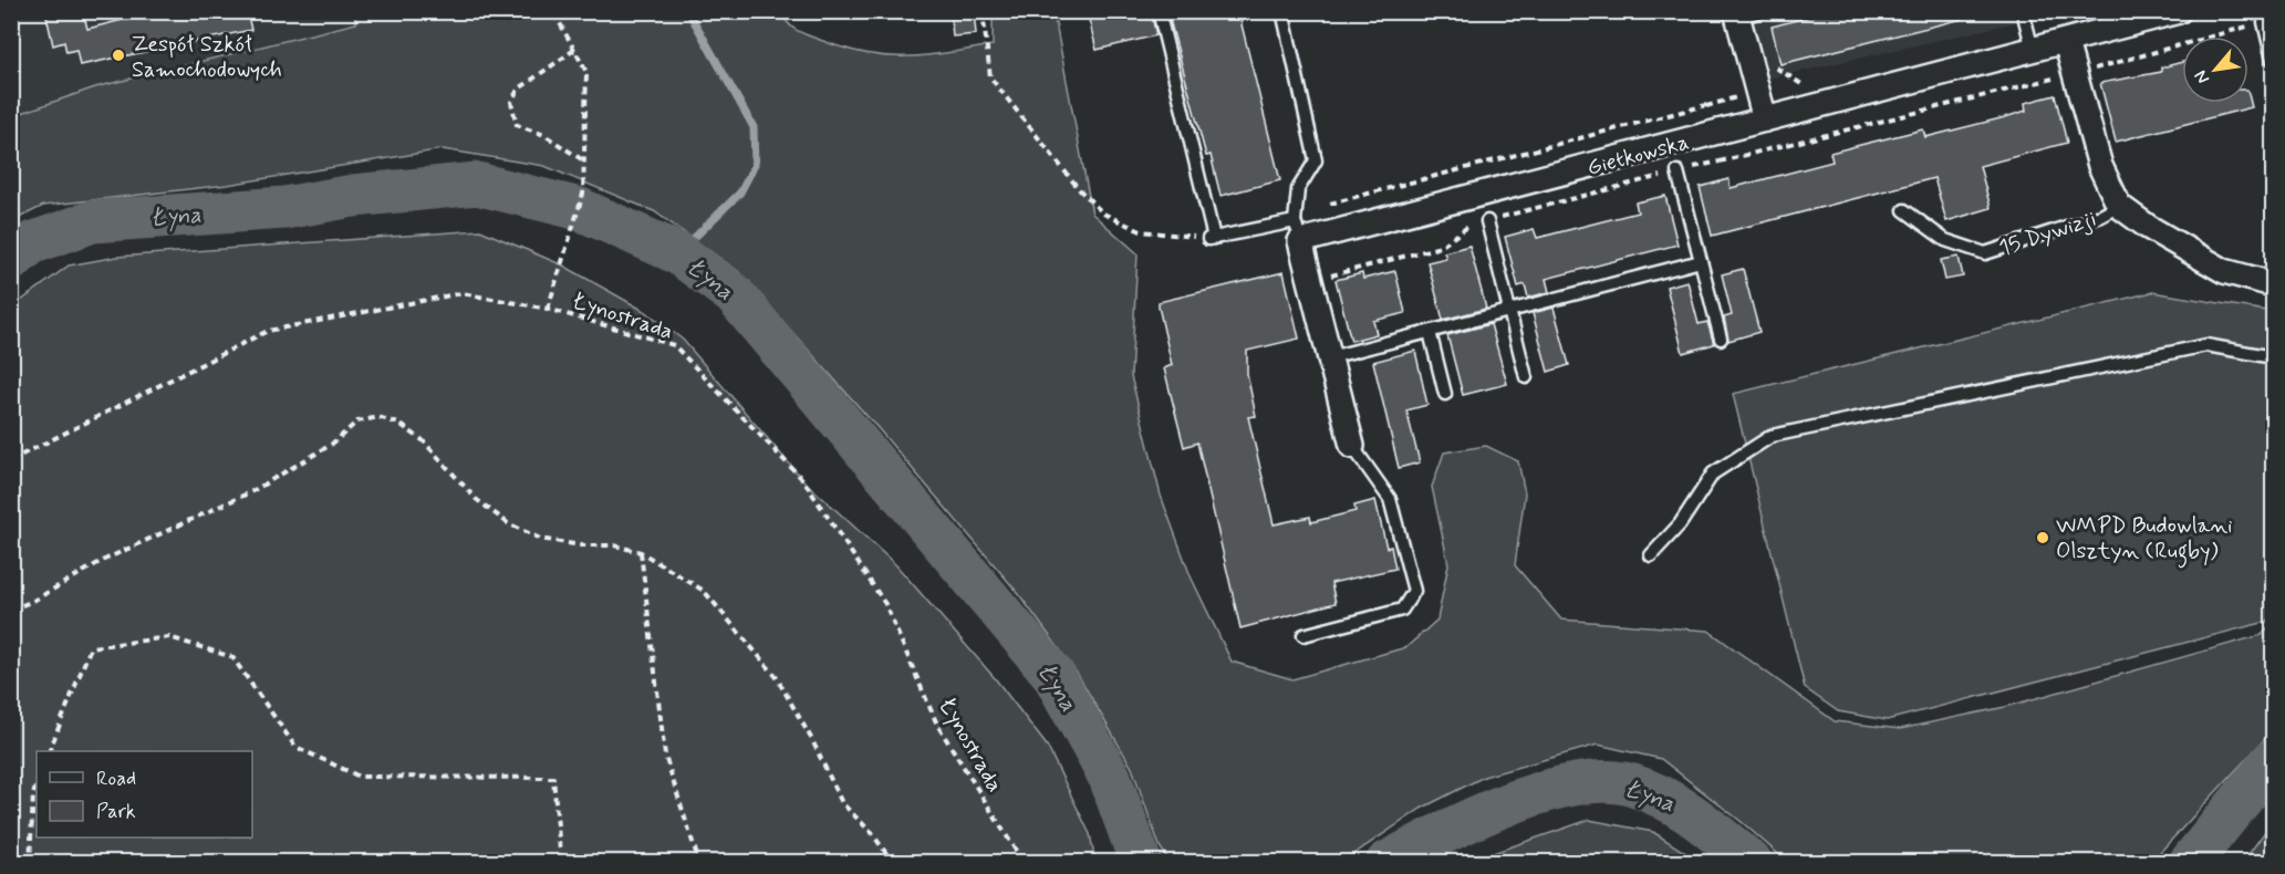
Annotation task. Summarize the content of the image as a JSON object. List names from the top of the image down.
{
  "streets": {
    "street": ["Gietkowska", "15 Dywizji"],
    "path": ["Łynostrada"]
  },
  "crossings": [
    ["Gietkowska", "15 Dywizji"]
  ],
  "water": ["Łyna"],
  "places": ["Zespół Szkół Samochodowych", "WMPD Budowlani Olsztyn (Rugby)"],
  "legend": ["Road", "Park"],
  "north": "bottom left"
}
